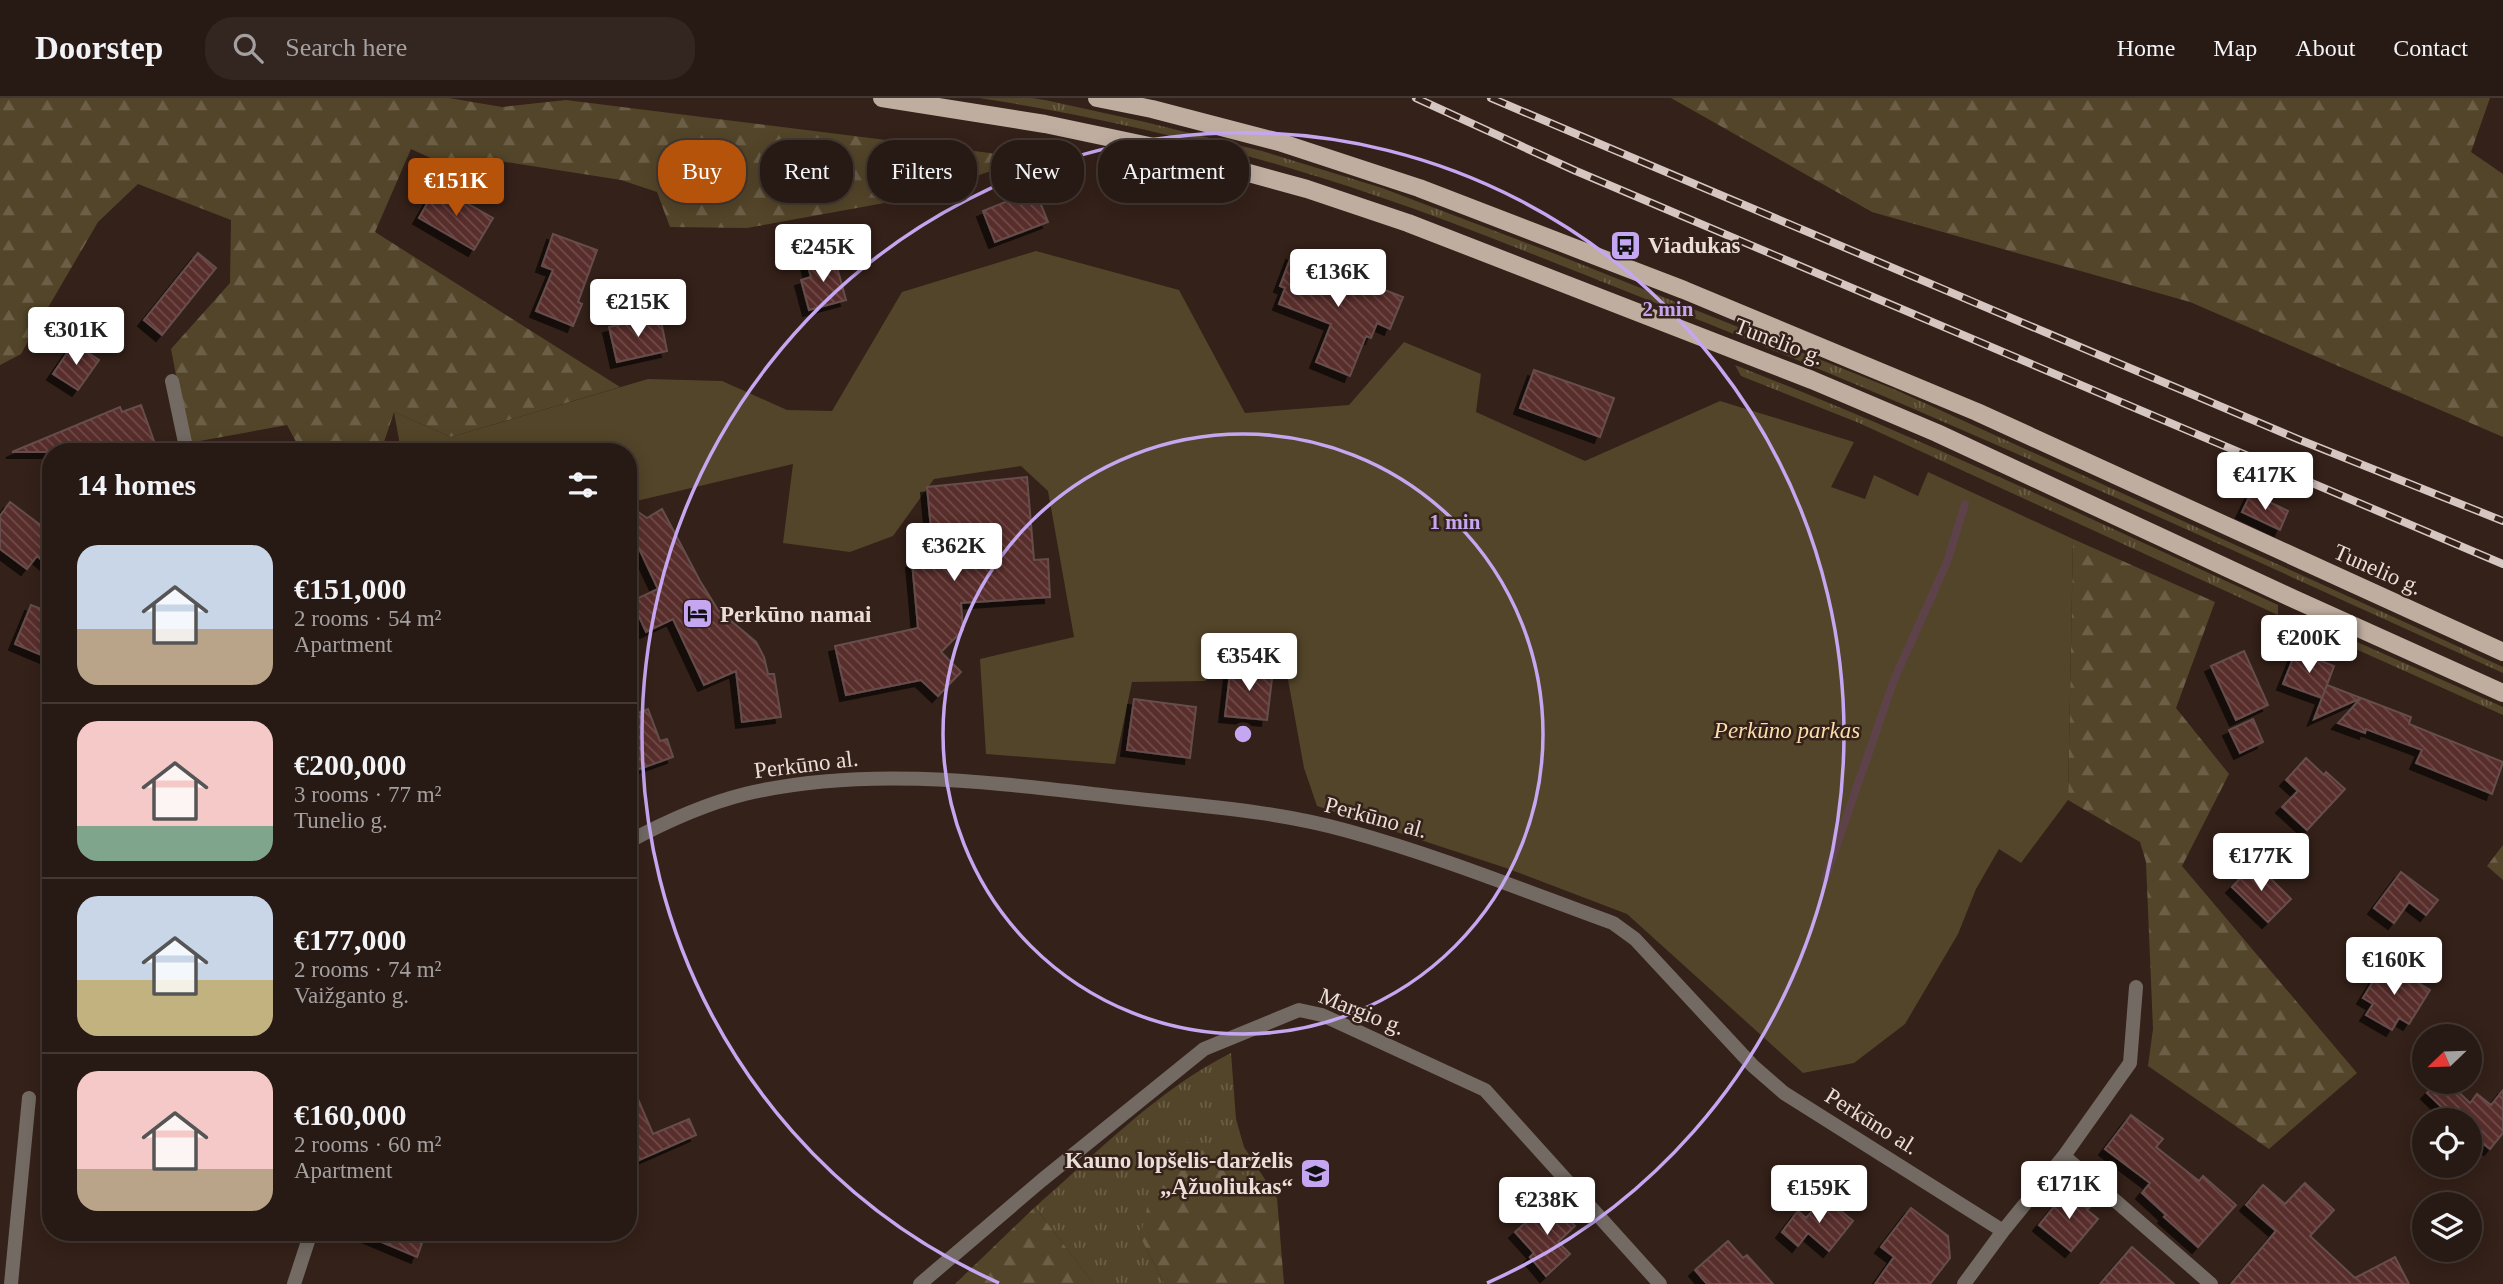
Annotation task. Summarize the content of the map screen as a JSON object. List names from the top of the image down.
{
  "streets": {
    "main road": ["Tunelio g."],
    "street": ["Perkūno al.", "Margio g."]
  },
  "parks": ["Perkūno parkas"],
  "places": {
    "bus stop": ["Viadukas"],
    "hotel": ["Perkūno namai"],
    "school or university": ["Kauno lopšelis-darželis „Ąžuoliukas“"]
  },
  "north": "bottom left",
  "page": {
    "header": "Doorstep",
    "search": "Search here",
    "nav": [
      "Home",
      "Map",
      "About",
      "Contact"
    ],
    "chip": [
      "Buy",
      "Rent",
      "Filters",
      "New",
      "Apartment"
    ],
    "price": [
      "€151K",
      "€245K",
      "€136K",
      "€215K",
      "€301K",
      "€417K",
      "€362K",
      "€200K",
      "€354K",
      "€177K",
      "€160K",
      "€171K",
      "€159K",
      "€238K"
    ],
    "heading": "14 homes",
    "list": [
      {
        "name": "€151,000",
        "note": "2 rooms · 54 m² · Apartment"
      },
      {
        "name": "€200,000",
        "note": "3 rooms · 77 m² · Tunelio g."
      },
      {
        "name": "€177,000",
        "note": "2 rooms · 74 m² · Vaižganto g."
      },
      {
        "name": "€160,000",
        "note": "2 rooms · 60 m² · Apartment"
      }
    ]
  },
  "rings": ["2 min", "1 min"]
}
